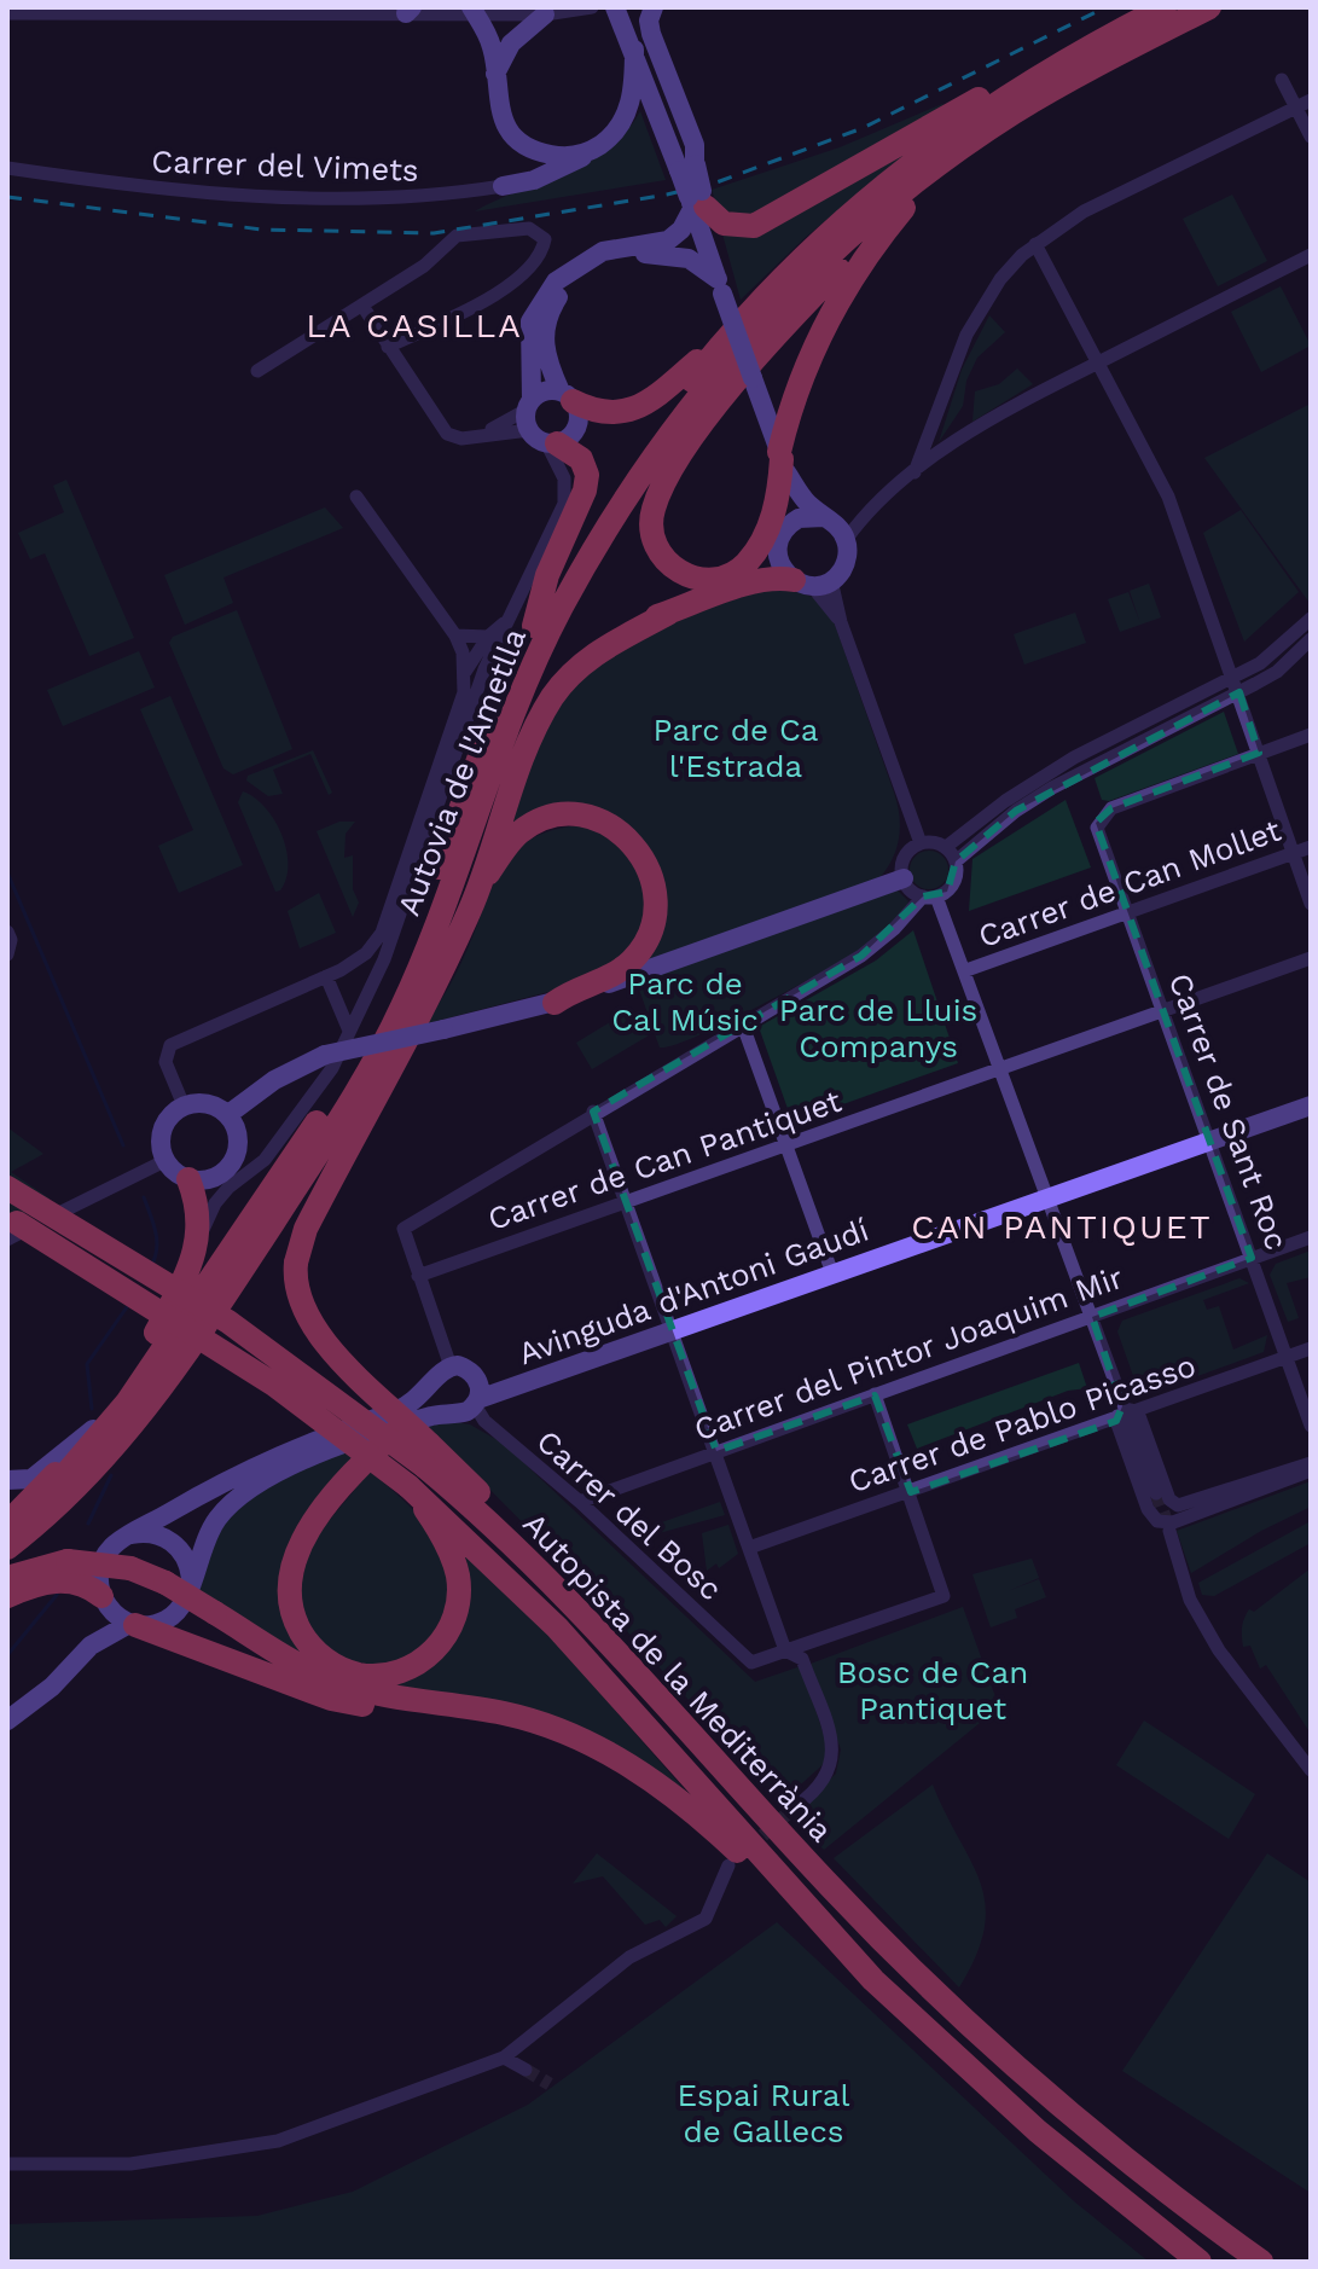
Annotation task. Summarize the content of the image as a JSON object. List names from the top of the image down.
{
  "streets": {
    "highway": ["Autovia de l'Ametlla", "Autopista de la Mediterrània"],
    "street": [
      "Carrer del Vimets",
      "Carrer de Can Mollet",
      "Carrer de Sant Roc",
      "Carrer de Can Pantiquet",
      "Avinguda d'Antoni Gaudí",
      "Carrer del Pintor Joaquim Mir",
      "Carrer de Pablo Picasso",
      "Carrer del Bosc"
    ]
  },
  "crossings": [
    ["Carrer de Can Mollet", "Carrer de Sant Roc"],
    ["Carrer de Sant Roc", "Carrer de Can Pantiquet"],
    ["Carrer de Sant Roc", "Avinguda d'Antoni Gaudí"],
    ["Carrer de Sant Roc", "Carrer del Pintor Joaquim Mir"],
    ["Carrer de Sant Roc", "Carrer de Pablo Picasso"],
    ["Avinguda d'Antoni Gaudí", "Carrer del Bosc"],
    ["Carrer del Pintor Joaquim Mir", "Carrer del Bosc"]
  ],
  "districts": ["LA CASILLA", "CAN PANTIQUET"],
  "parks": [
    "Parc de Ca l'Estrada",
    "Parc de Cal Músic",
    "Parc de Lluis Companys",
    "Bosc de Can Pantiquet",
    "Espai Rural de Gallecs"
  ]
}
